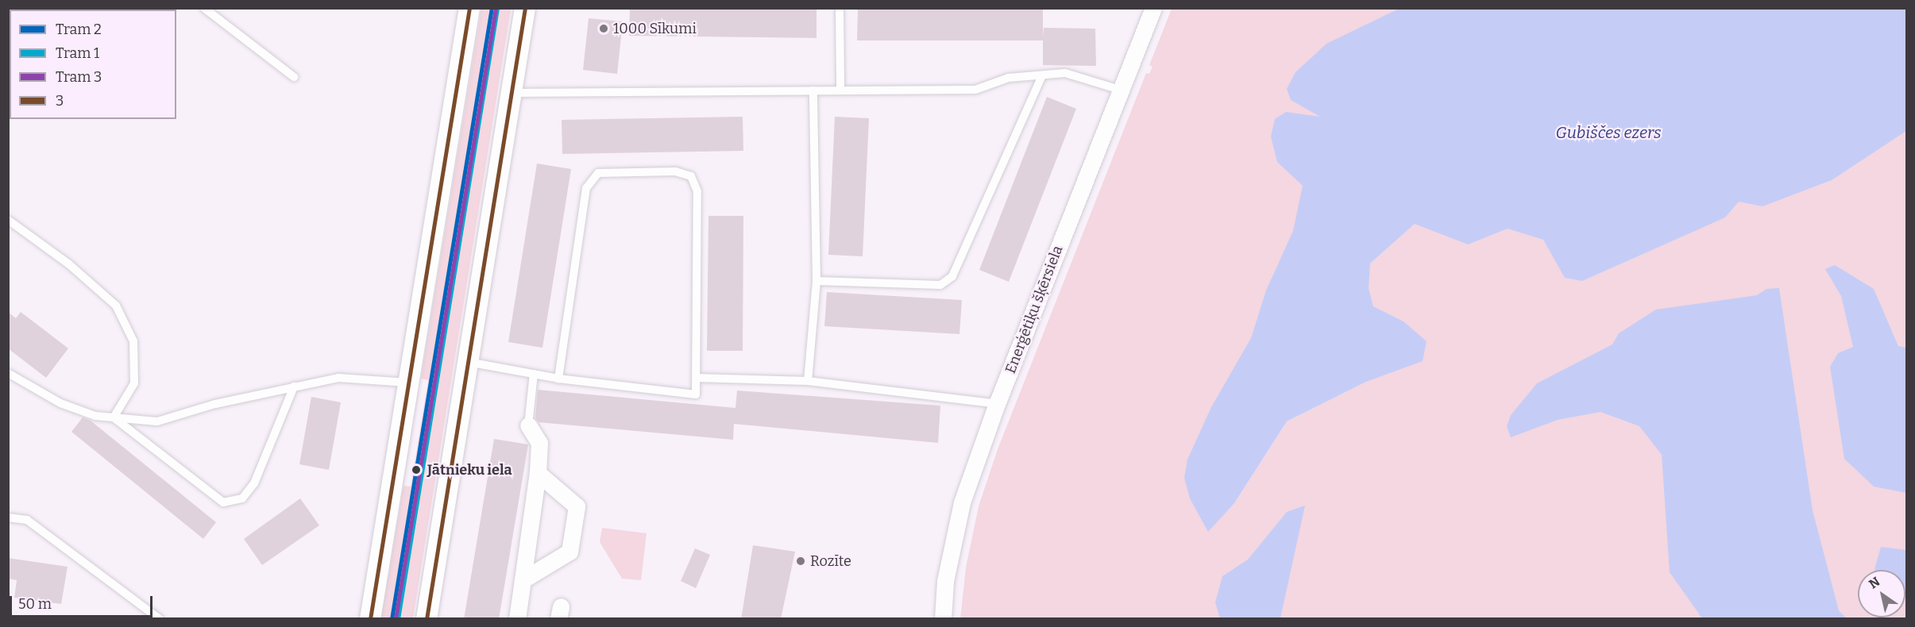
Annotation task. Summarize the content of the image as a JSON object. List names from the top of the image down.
{
  "streets": {
    "street": ["Enerģētiķu šķērsiela"]
  },
  "water": ["Gubiščes ezers"],
  "places": ["1000 Sīkumi", "Jātnieku iela", "Rozīte"],
  "lines": [
    "tram line 2",
    "tram line 3",
    "transit line 3",
    "tram line 1"
  ],
  "legend": [
    "Tram 2",
    "Tram 1",
    "Tram 3",
    "3"
  ],
  "scale_bar": "50 m",
  "north": "top left"
}
